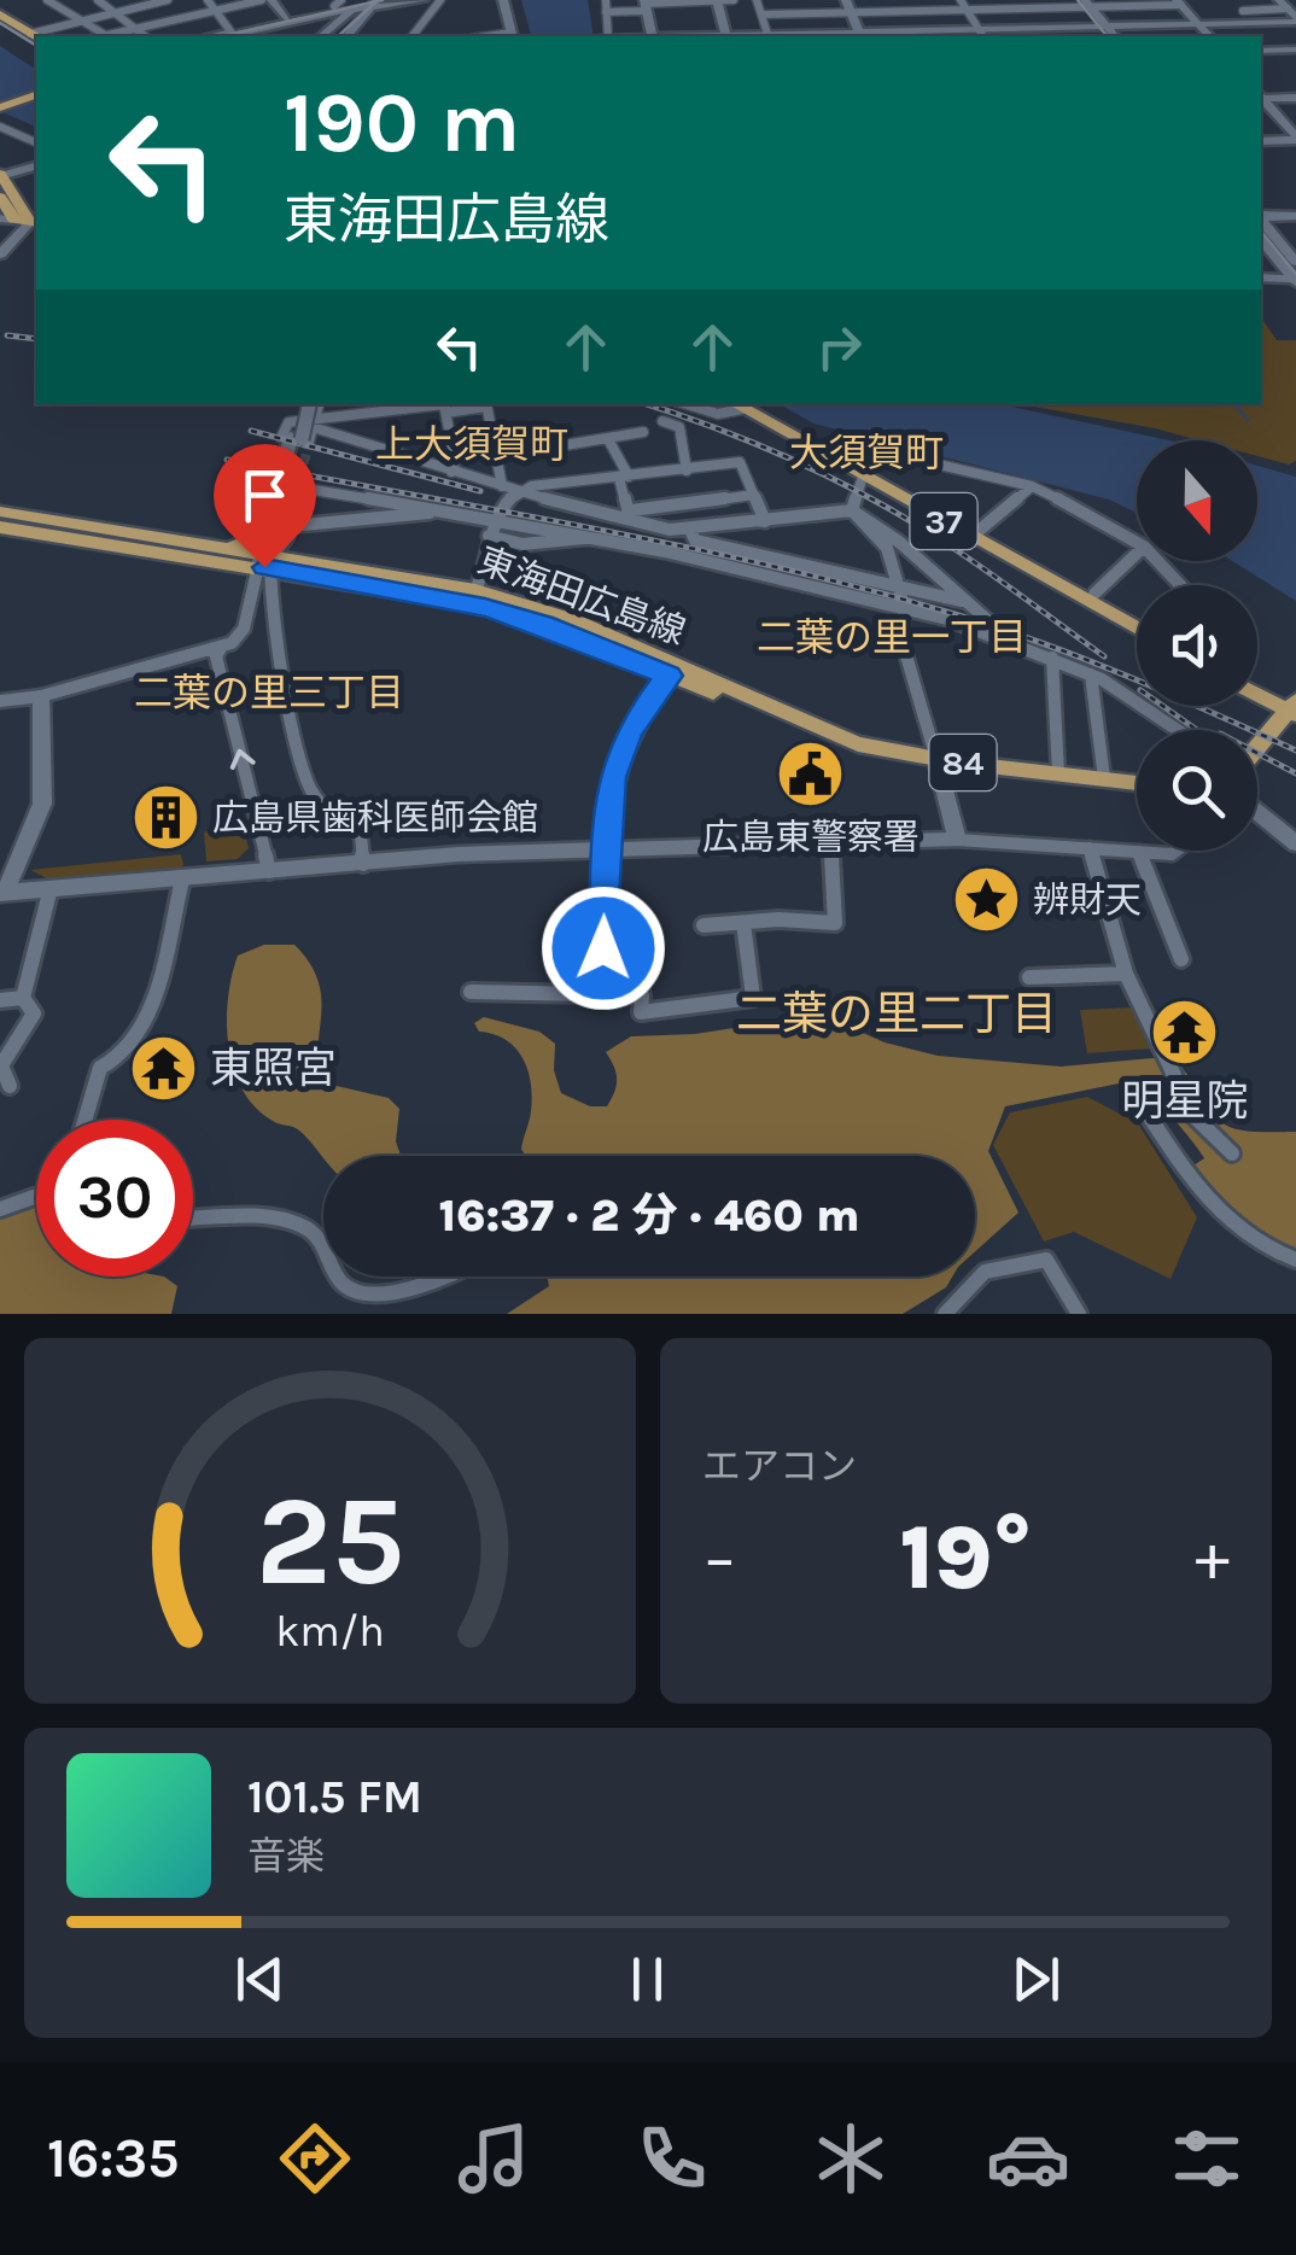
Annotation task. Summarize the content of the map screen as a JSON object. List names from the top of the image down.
{
  "streets": {
    "main road": ["37", "東海田広島線", "84"]
  },
  "districts": [
    "上大須賀町",
    "大須賀町",
    "二葉の里一丁目",
    "二葉の里三丁目",
    "二葉の里二丁目"
  ],
  "places": {
    "public building": ["広島東警察署"],
    "building": ["広島県歯科医師会館"],
    "place": ["辨財天"],
    "temple": ["明星院", "東照宮"]
  },
  "north": "bottom",
  "page": {
    "turn": ["190 m", "東海田広島線"],
    "limit": "30",
    "trip": "16:37 · 2 分 · 460 m",
    "tile": "エアコン",
    "heat": ["−", "19°", "+"],
    "song": ["101.5 FM", "音楽"],
    "tabs": "16:35",
    "gauge": ["25", "km/h"]
  }
}
